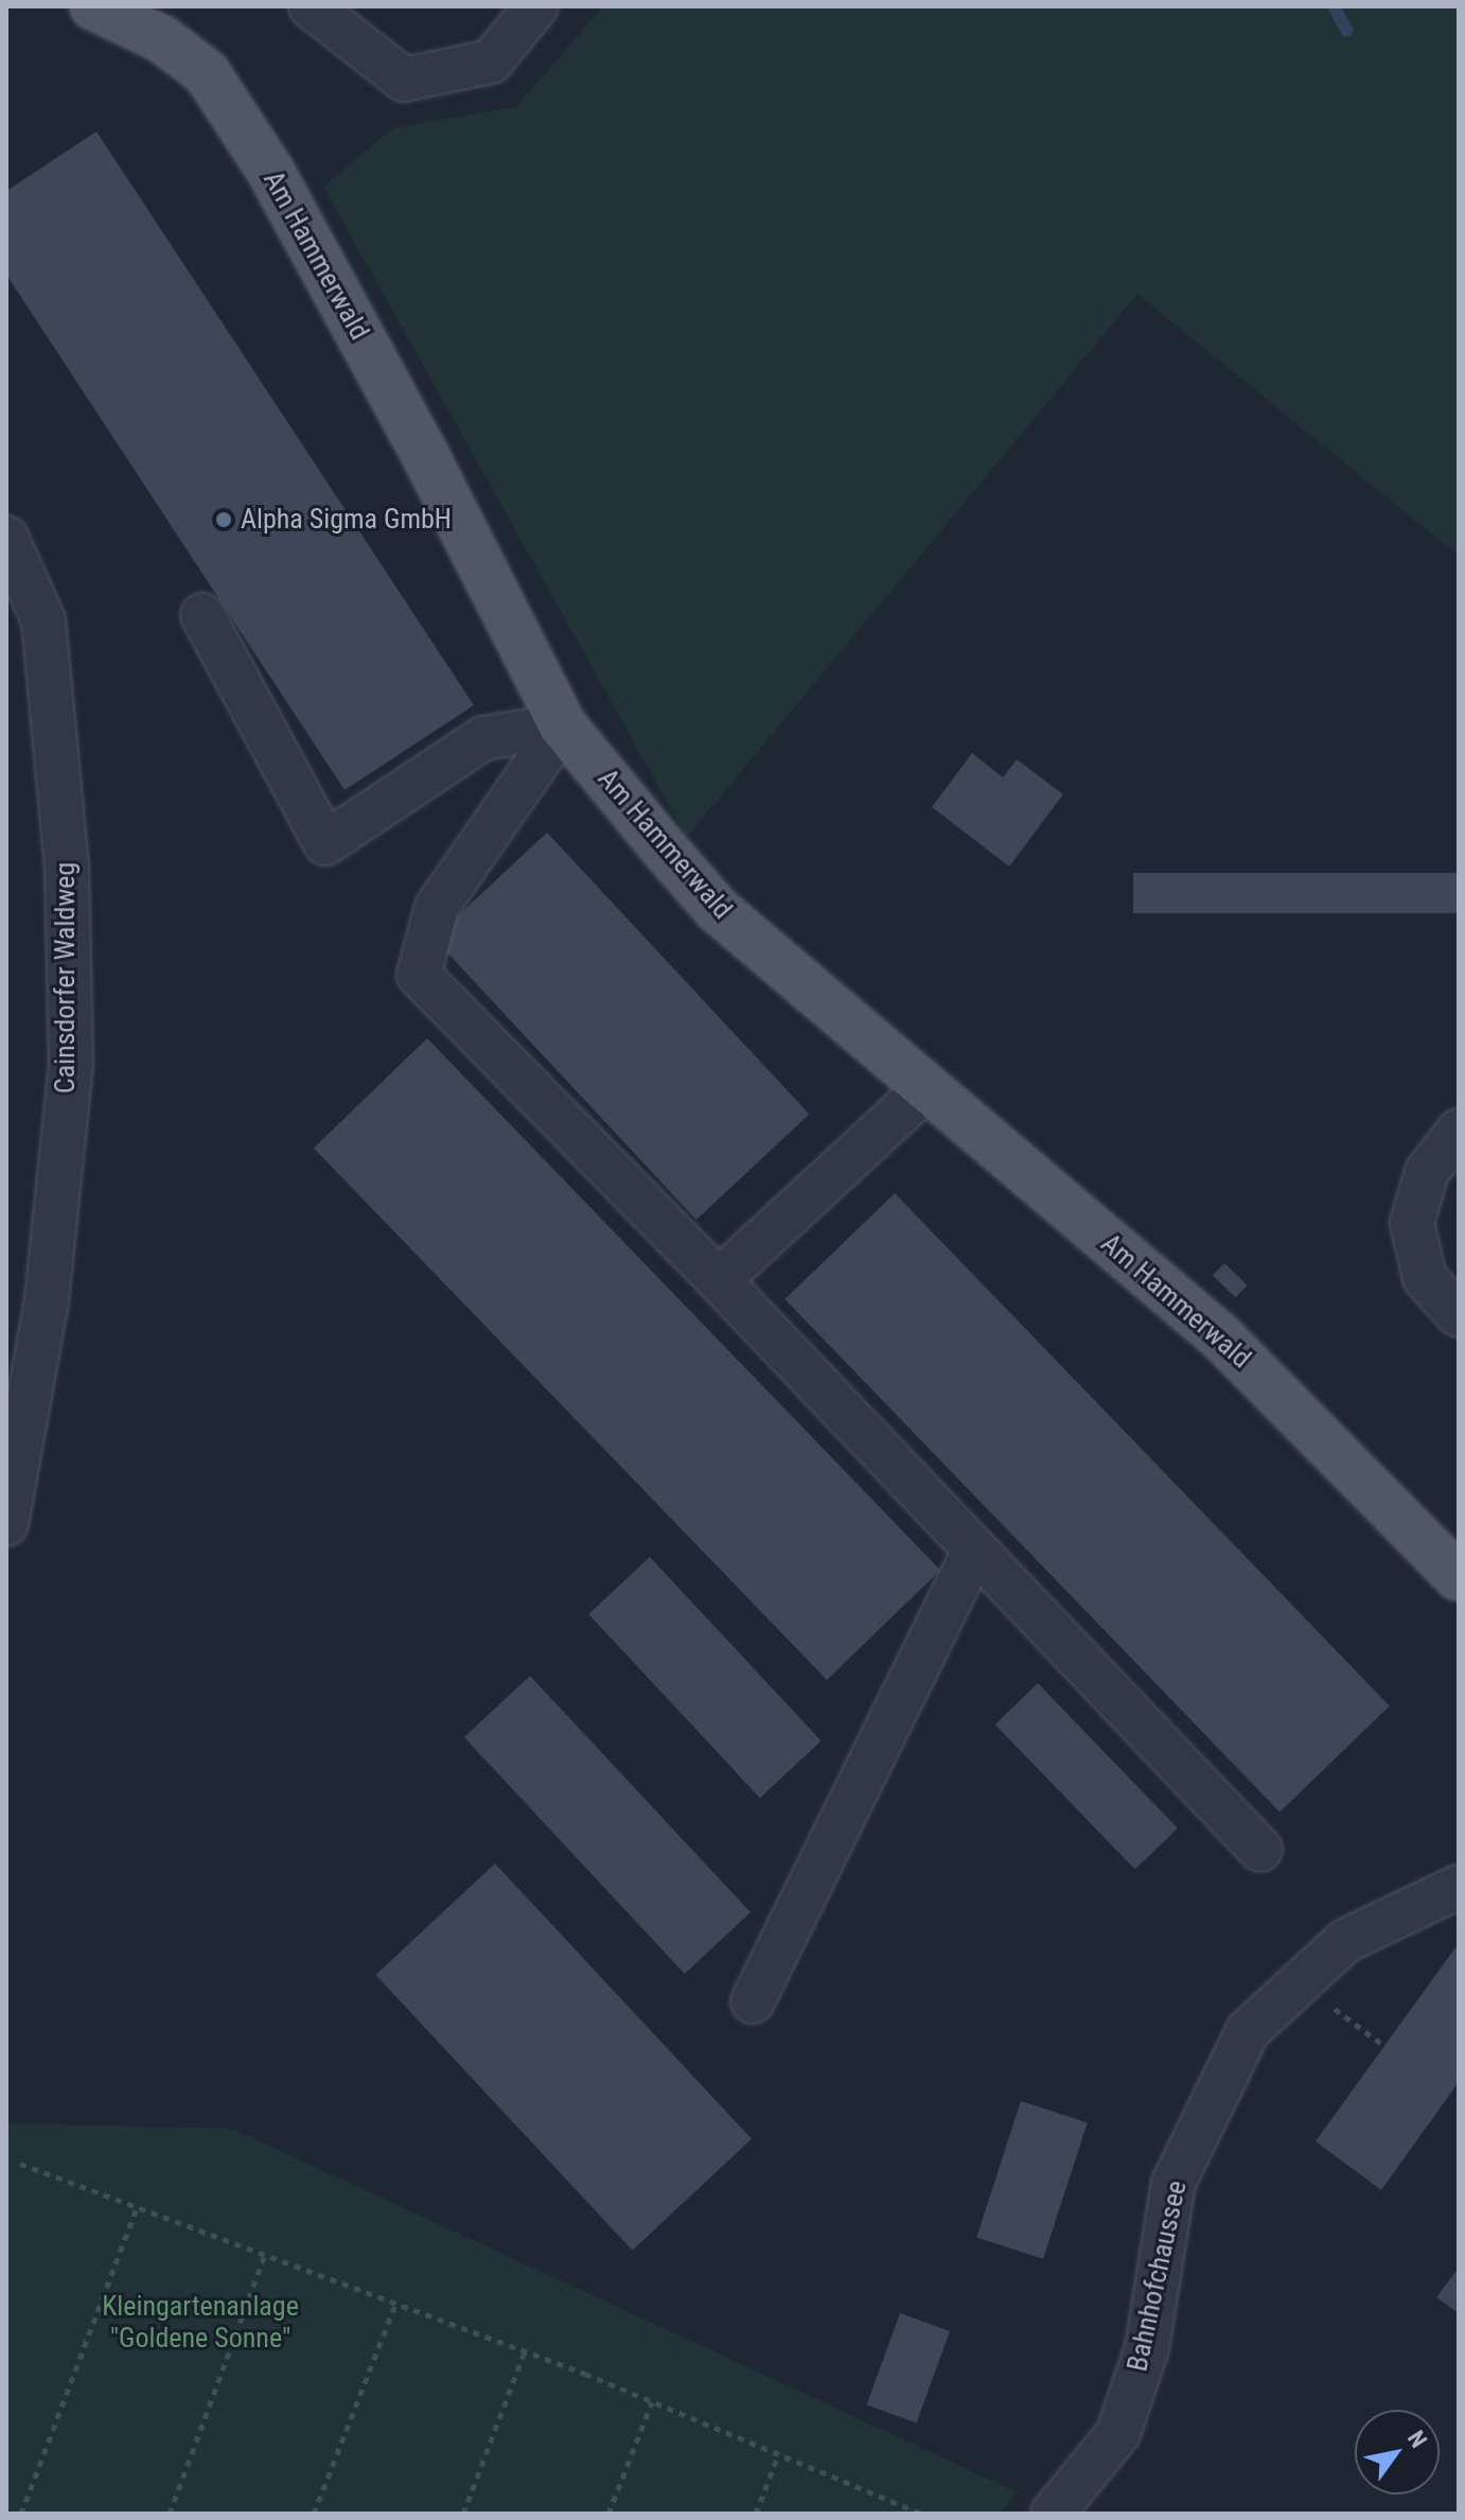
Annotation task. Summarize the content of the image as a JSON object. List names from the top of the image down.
{
  "streets": {
    "main road": ["Am Hammerwald"],
    "street": ["Cainsdorfer Waldweg", "Bahnhofchaussee"]
  },
  "parks": ["Kleingartenanlage \"Goldene Sonne\""],
  "places": ["Alpha Sigma GmbH"],
  "north": "top right"
}
